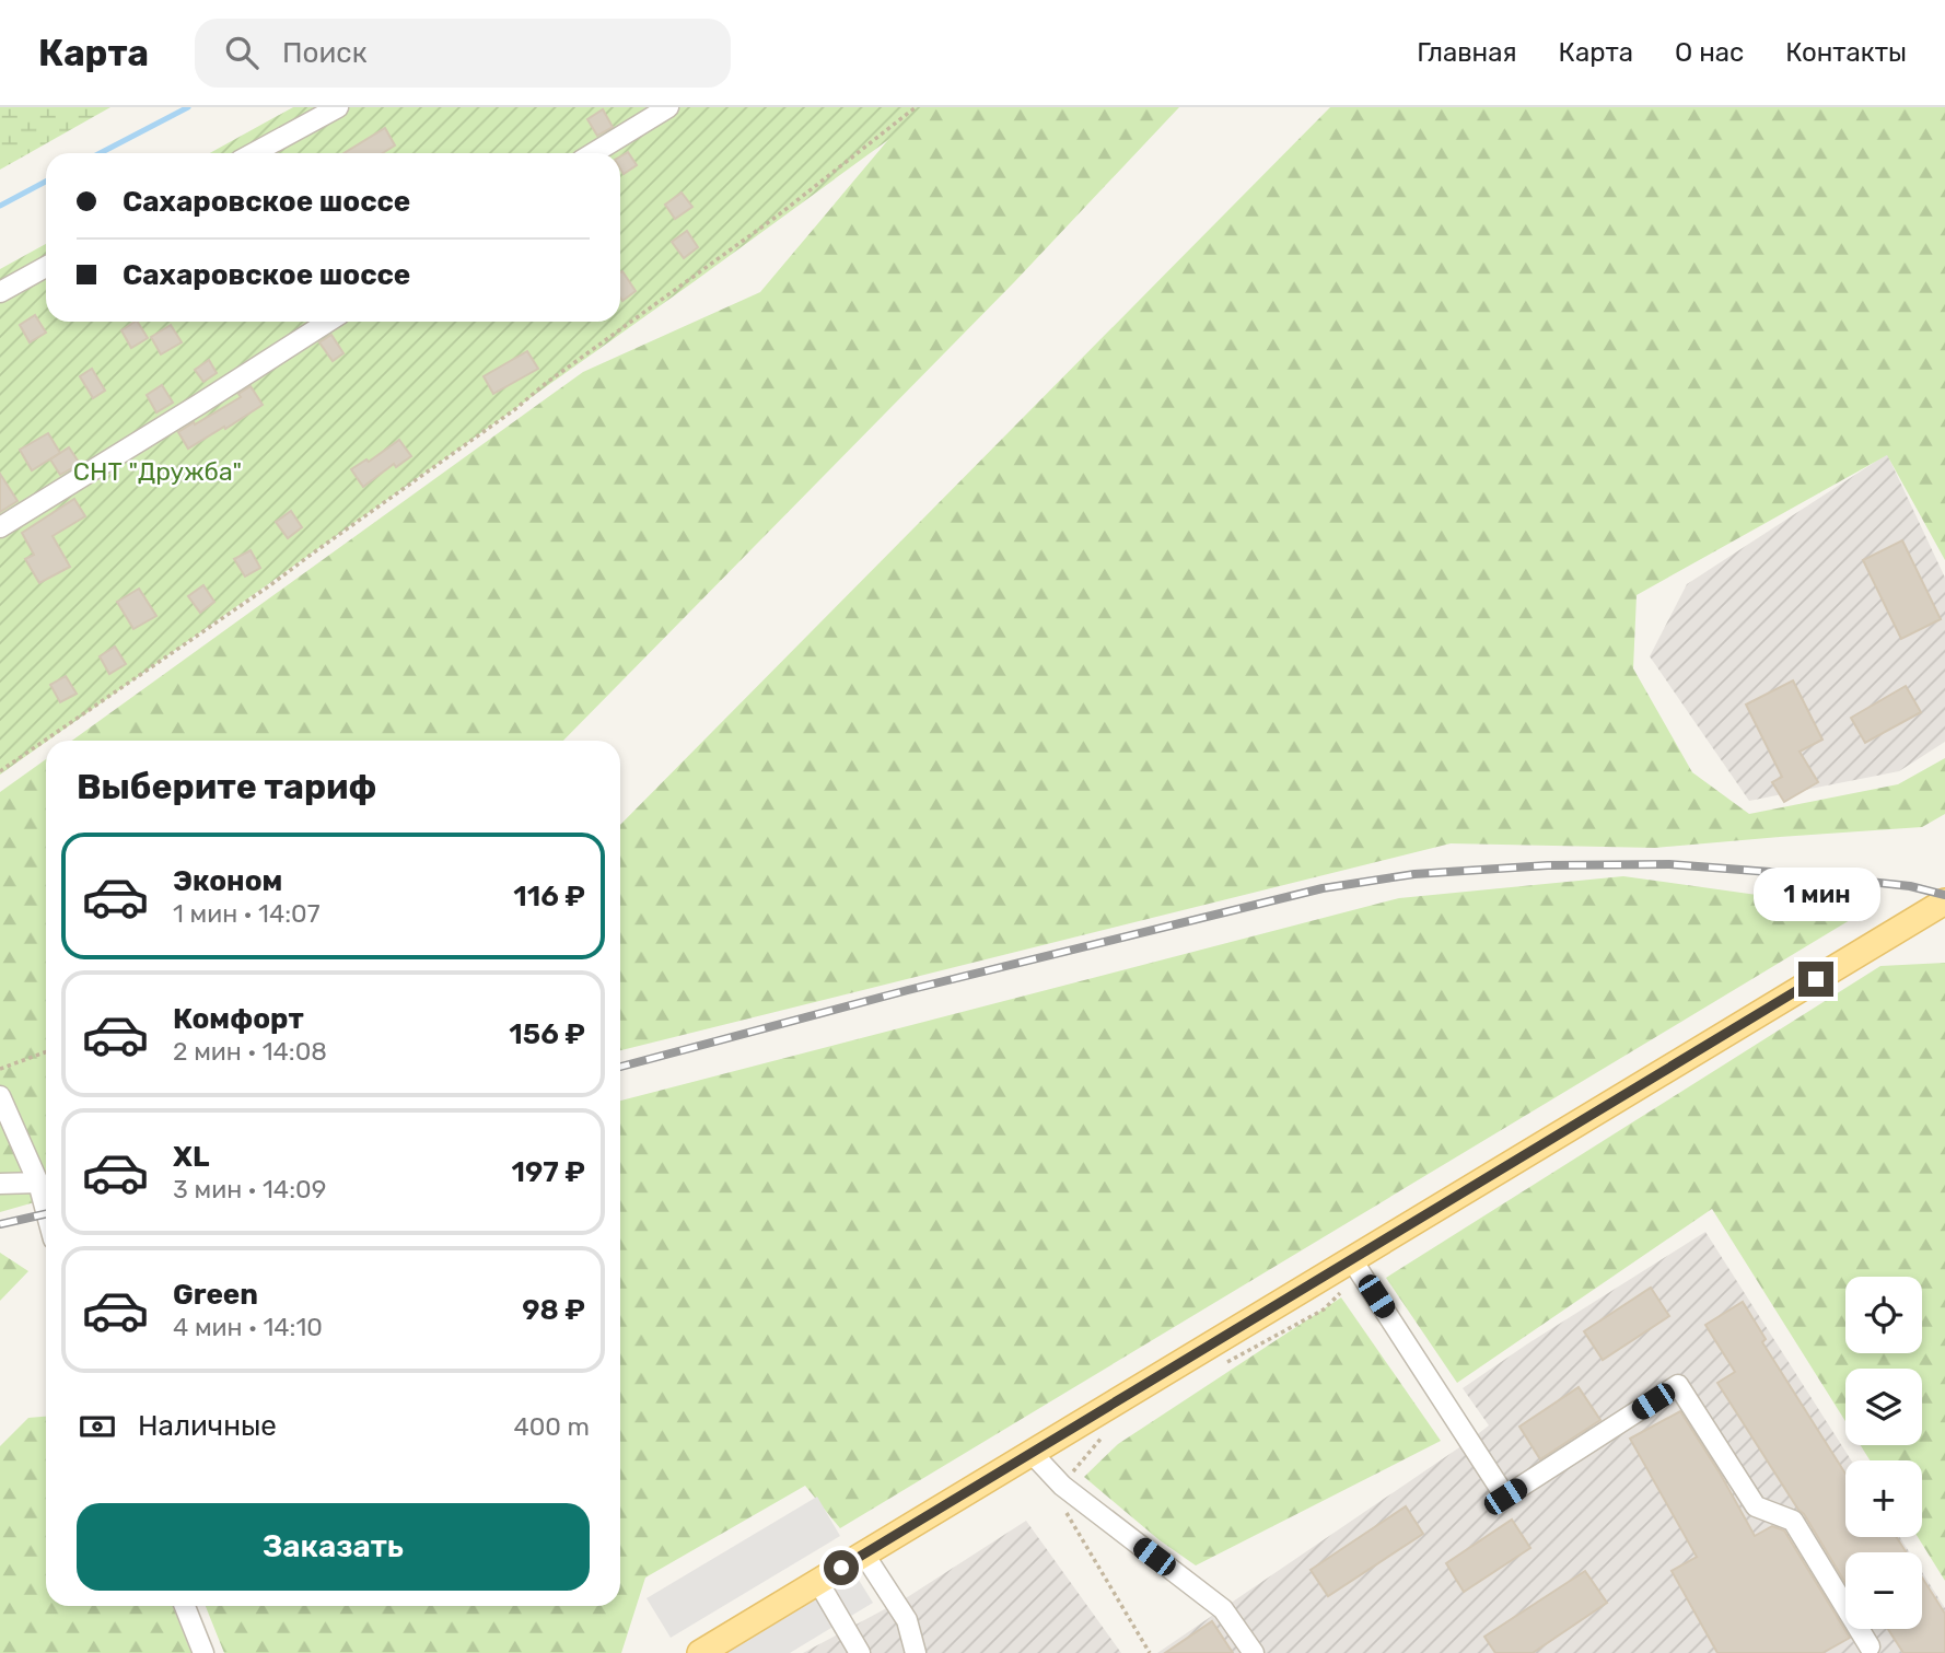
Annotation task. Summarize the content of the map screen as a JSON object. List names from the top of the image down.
{
  "parks": ["СНТ \"Дружба\""],
  "page": {
    "header": "Карта",
    "search": "Поиск",
    "nav": [
      "Главная",
      "Карта",
      "О нас",
      "Контакты"
    ],
    "banner": ["Сахаровское шоссе", "Сахаровское шоссе"],
    "heading": "Выберите тариф",
    "list": [
      {
        "name": "Эконом",
        "note": "1 мин · 14:07",
        "value": "116 ₽"
      },
      {
        "name": "Комфорт",
        "note": "2 мин · 14:08",
        "value": "156 ₽"
      },
      {
        "name": "XL",
        "note": "3 мин · 14:09",
        "value": "197 ₽"
      },
      {
        "name": "Green",
        "note": "4 мин · 14:10",
        "value": "98 ₽"
      }
    ],
    "bubble": "1 мин",
    "map_buttons": ["+", "−"],
    "pay": ["Наличные", "400 m"],
    "buttons": "Заказать"
  }
}
